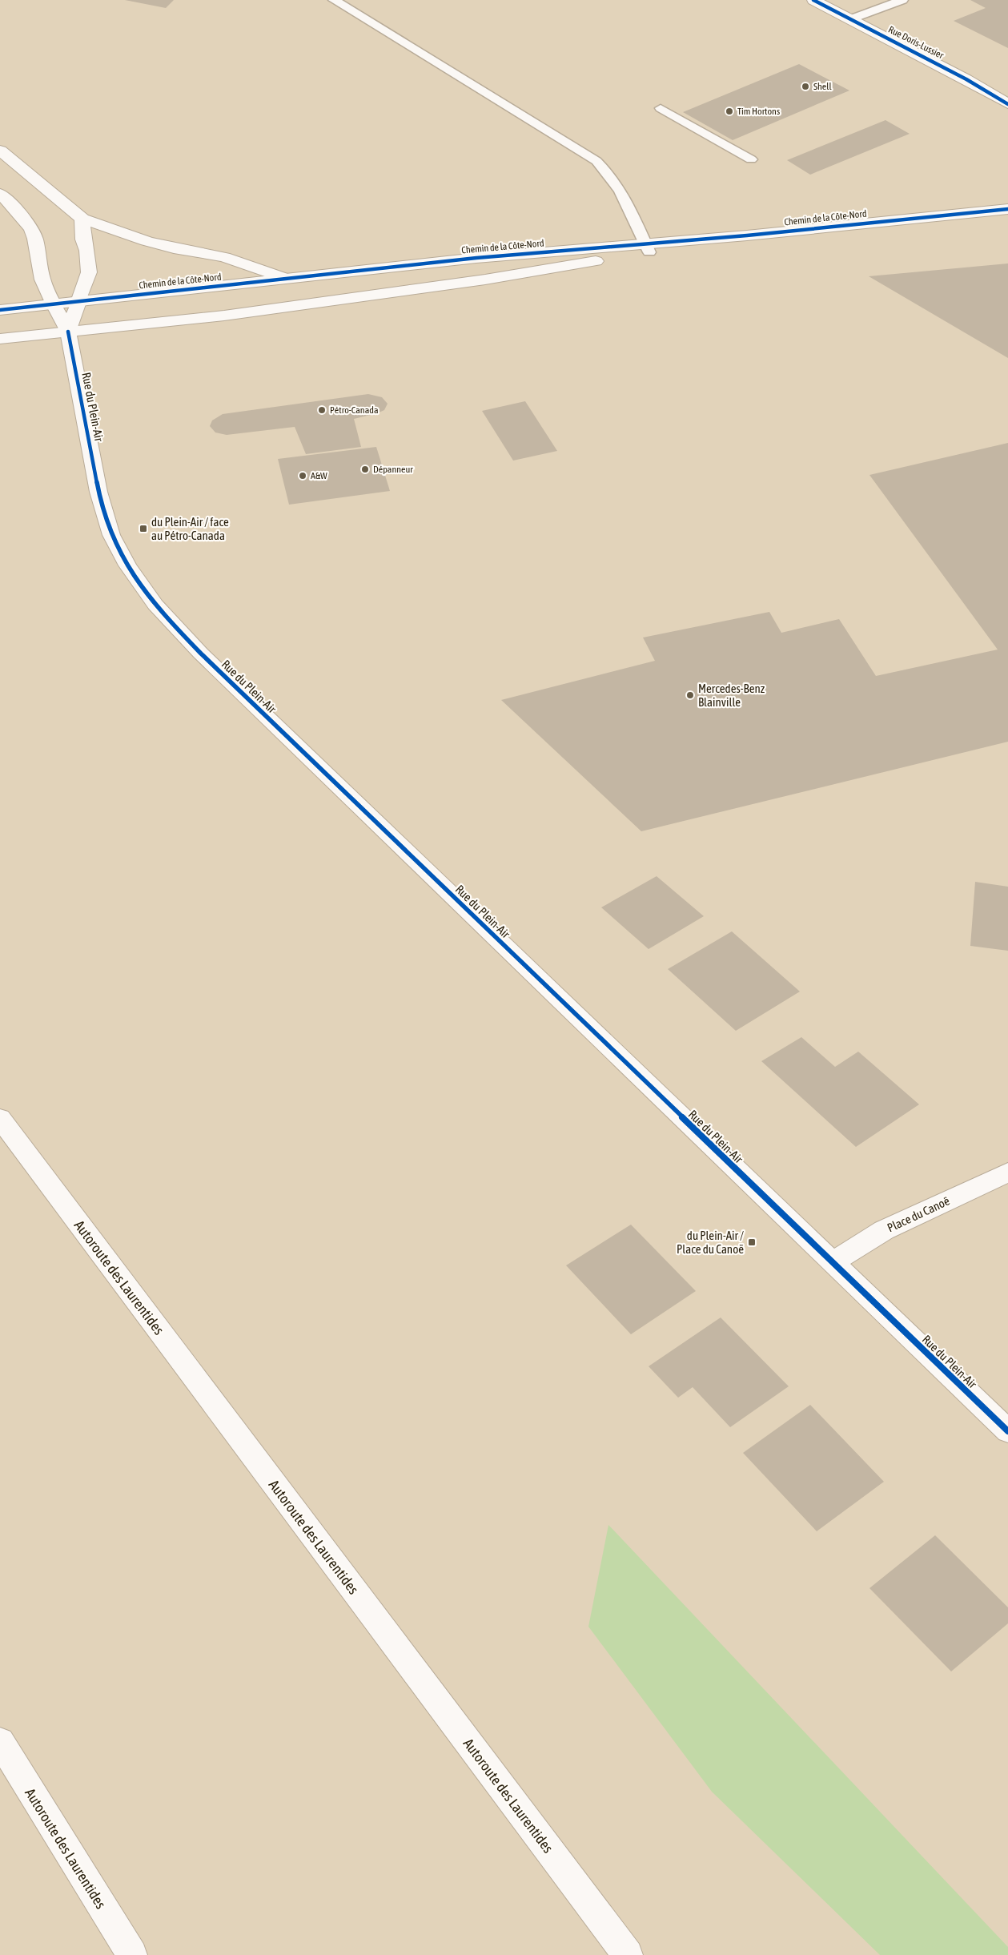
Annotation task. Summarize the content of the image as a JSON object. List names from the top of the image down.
{
  "streets": {
    "main road": [
      "Rue Doris-Lussier",
      "Chemin de la Côte-Nord",
      "Rue du Plein-Air",
      "Place du Canoë",
      "Autoroute des Laurentides"
    ]
  },
  "crossings": [
    ["Chemin de la Côte-Nord", "Rue du Plein-Air"],
    ["Rue du Plein-Air", "Place du Canoë"]
  ],
  "places": {
    "other": [
      "Shell",
      "Tim Hortons",
      "Pétro-Canada",
      "Dépanneur",
      "A&W",
      "Mercedes-Benz Blainville"
    ],
    "transit": ["du Plein-Air / face au Pétro-Canada", "du Plein-Air / Place du Canoë"]
  }
}
